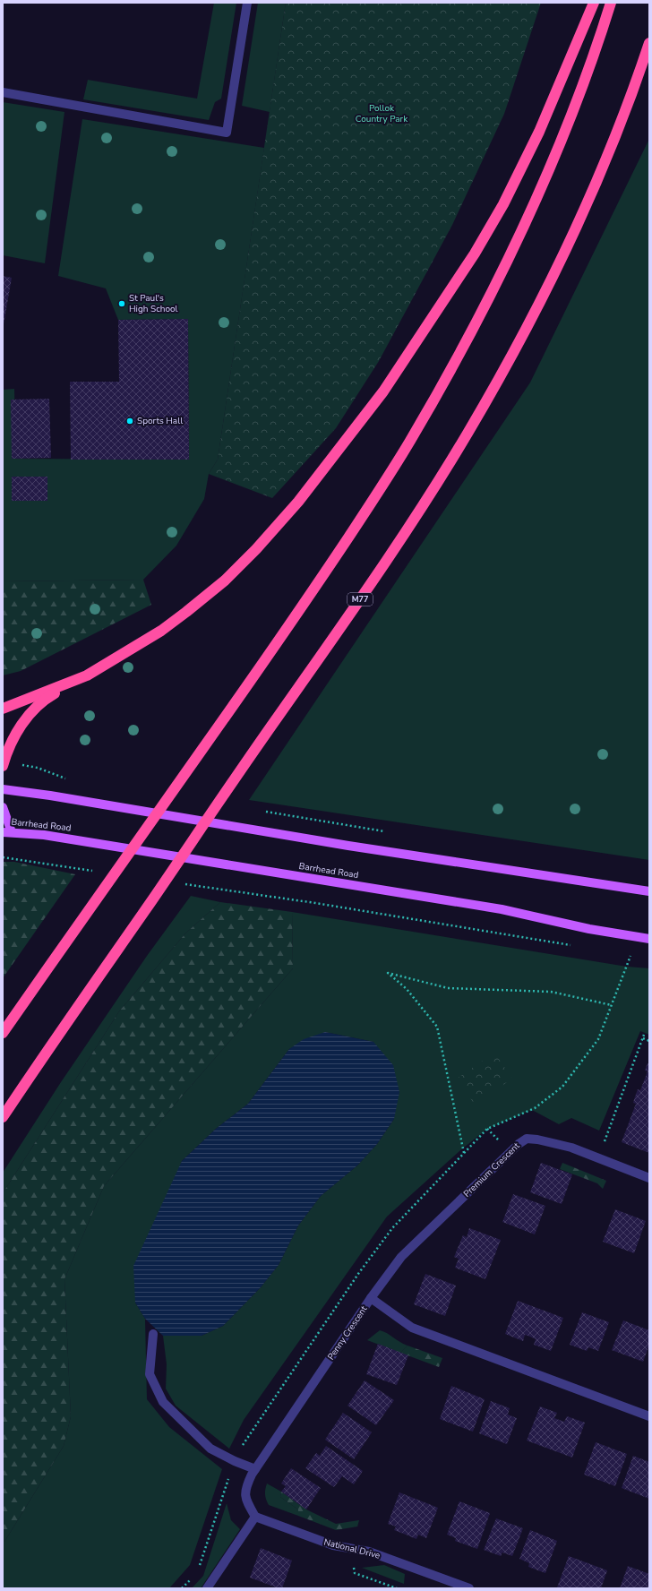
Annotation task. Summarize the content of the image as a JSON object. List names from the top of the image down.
{
  "streets": {
    "highway": ["M77"],
    "main road": ["Barrhead Road"],
    "street": ["Premium Crescent", "Penny Crescent", "National Drive"]
  },
  "crossings": [
    ["Premium Crescent", "Penny Crescent"],
    ["Penny Crescent", "National Drive"]
  ],
  "parks": ["Pollok Country Park"],
  "places": ["St Paul's High School", "Sports Hall"]
}
